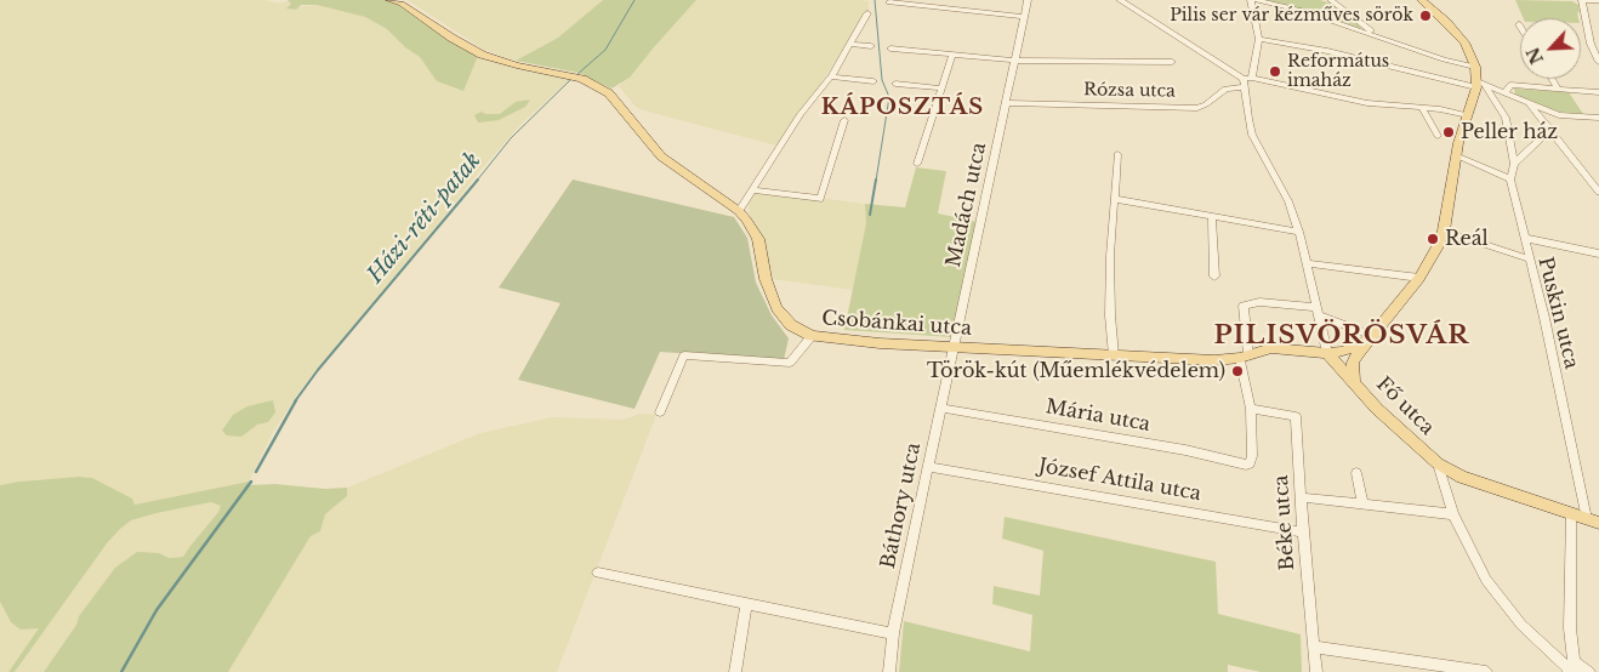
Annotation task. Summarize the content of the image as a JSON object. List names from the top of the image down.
{
  "streets": {
    "main road": ["Csobánkai utca", "Fő utca"],
    "street": [
      "Rózsa utca",
      "Madách utca",
      "Puskin utca",
      "Mária utca",
      "József Attila utca",
      "Báthory utca",
      "Béke utca"
    ]
  },
  "crossings": [
    ["Rózsa utca", "Madách utca"],
    ["Madách utca", "Csobánkai utca"],
    ["Madách utca", "Báthory utca"],
    ["Puskin utca", "Fő utca"],
    ["Csobánkai utca", "Báthory utca"],
    ["Mária utca", "Báthory utca"],
    ["Mária utca", "Béke utca"],
    ["József Attila utca", "Báthory utca"],
    ["József Attila utca", "Béke utca"]
  ],
  "districts": ["KÁPOSZTÁS", "PILISVÖRÖSVÁR"],
  "water": ["Házi-réti-patak"],
  "places": [
    "Pilis ser vár kézműves sörök",
    "Református imaház",
    "Peller ház",
    "Reál",
    "Török-kút (Műemlékvédelem)"
  ],
  "north": "bottom left"
}
